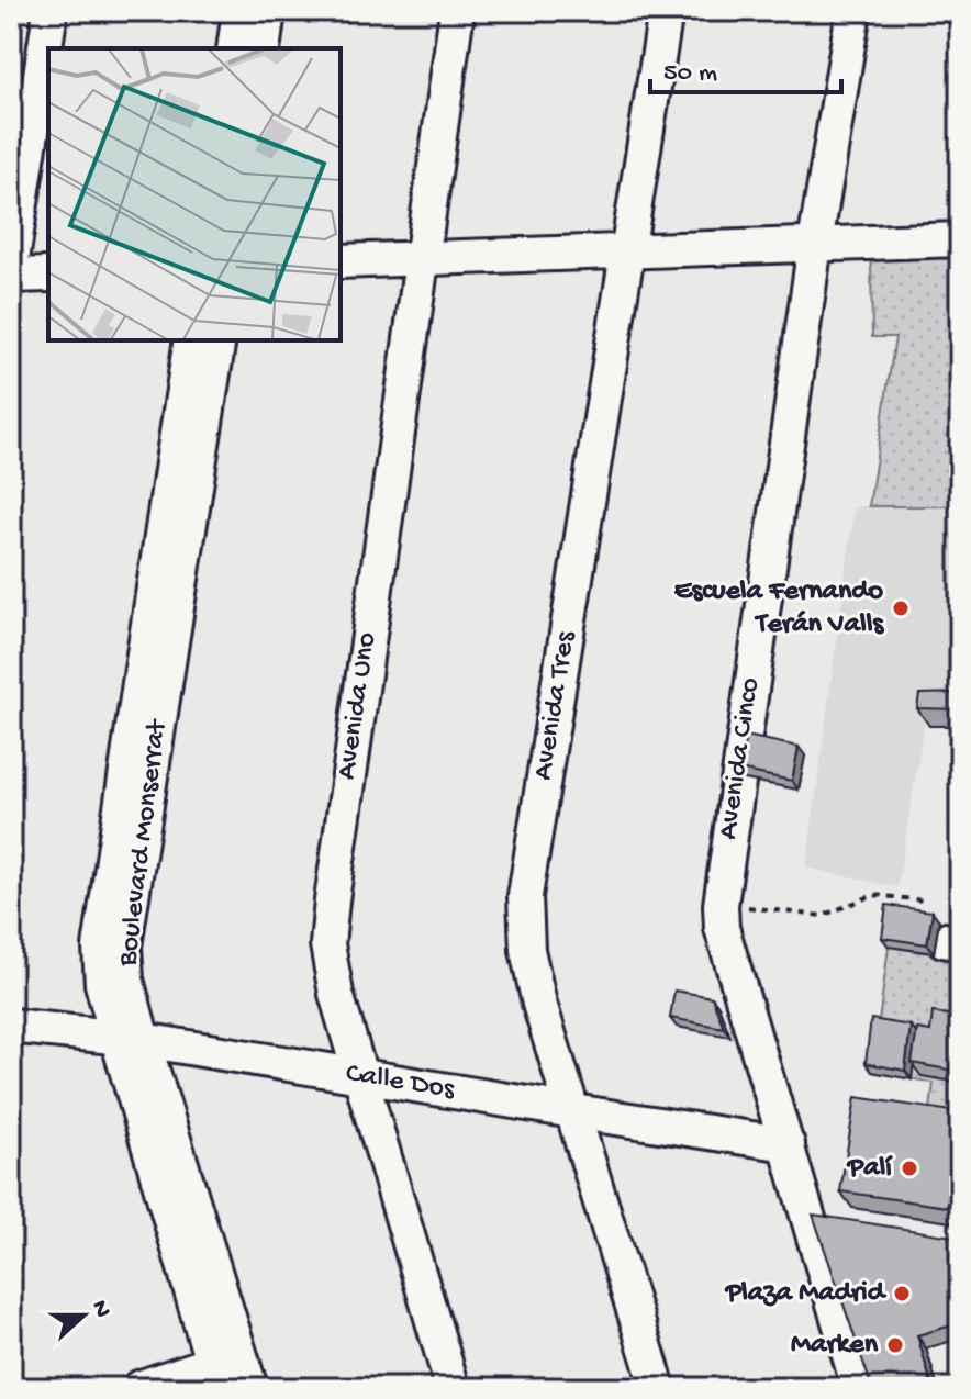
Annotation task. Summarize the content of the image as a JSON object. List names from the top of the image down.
{
  "streets": {
    "street": [
      "Avenida Uno",
      "Avenida Tres",
      "Avenida Cinco",
      "Boulevard Monserrat",
      "Calle Dos"
    ]
  },
  "crossings": [
    ["Avenida Uno", "Calle Dos"],
    ["Avenida Tres", "Calle Dos"],
    ["Avenida Cinco", "Calle Dos"],
    ["Boulevard Monserrat", "Calle Dos"]
  ],
  "places": [
    "Escuela Fernando Terán Valls",
    "Palí",
    "Plaza Madrid",
    "Marken"
  ],
  "scale_bar": "50 m",
  "north": "right"
}
